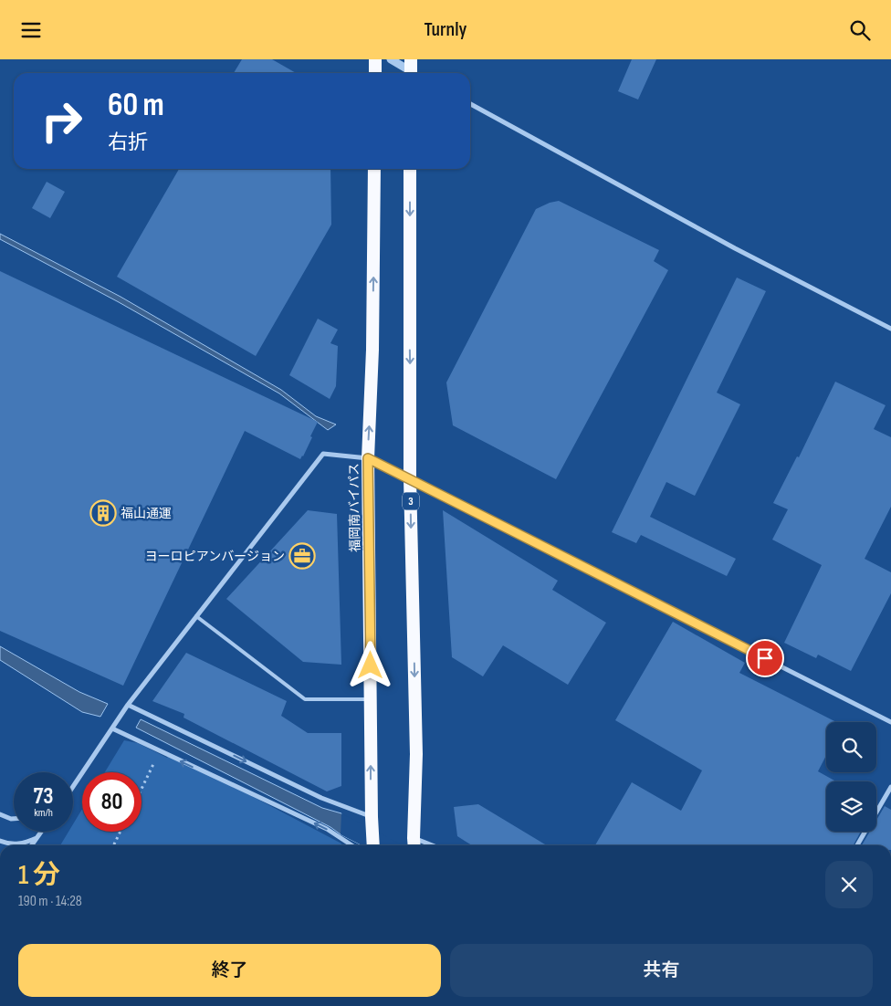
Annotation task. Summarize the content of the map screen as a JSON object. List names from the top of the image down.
{
  "streets": {
    "highway": ["3", "福岡南バイパス"]
  },
  "places": {
    "building": ["福山通運"],
    "office": ["ヨーロピアンバージョン"]
  },
  "page": {
    "header": "Turnly",
    "turn": ["60 m", "右折"],
    "speed": "73 km/h",
    "limit": "80",
    "heading": ["1 分", "190 m · 14:28"],
    "buttons": ["終了", "共有"]
  }
}
